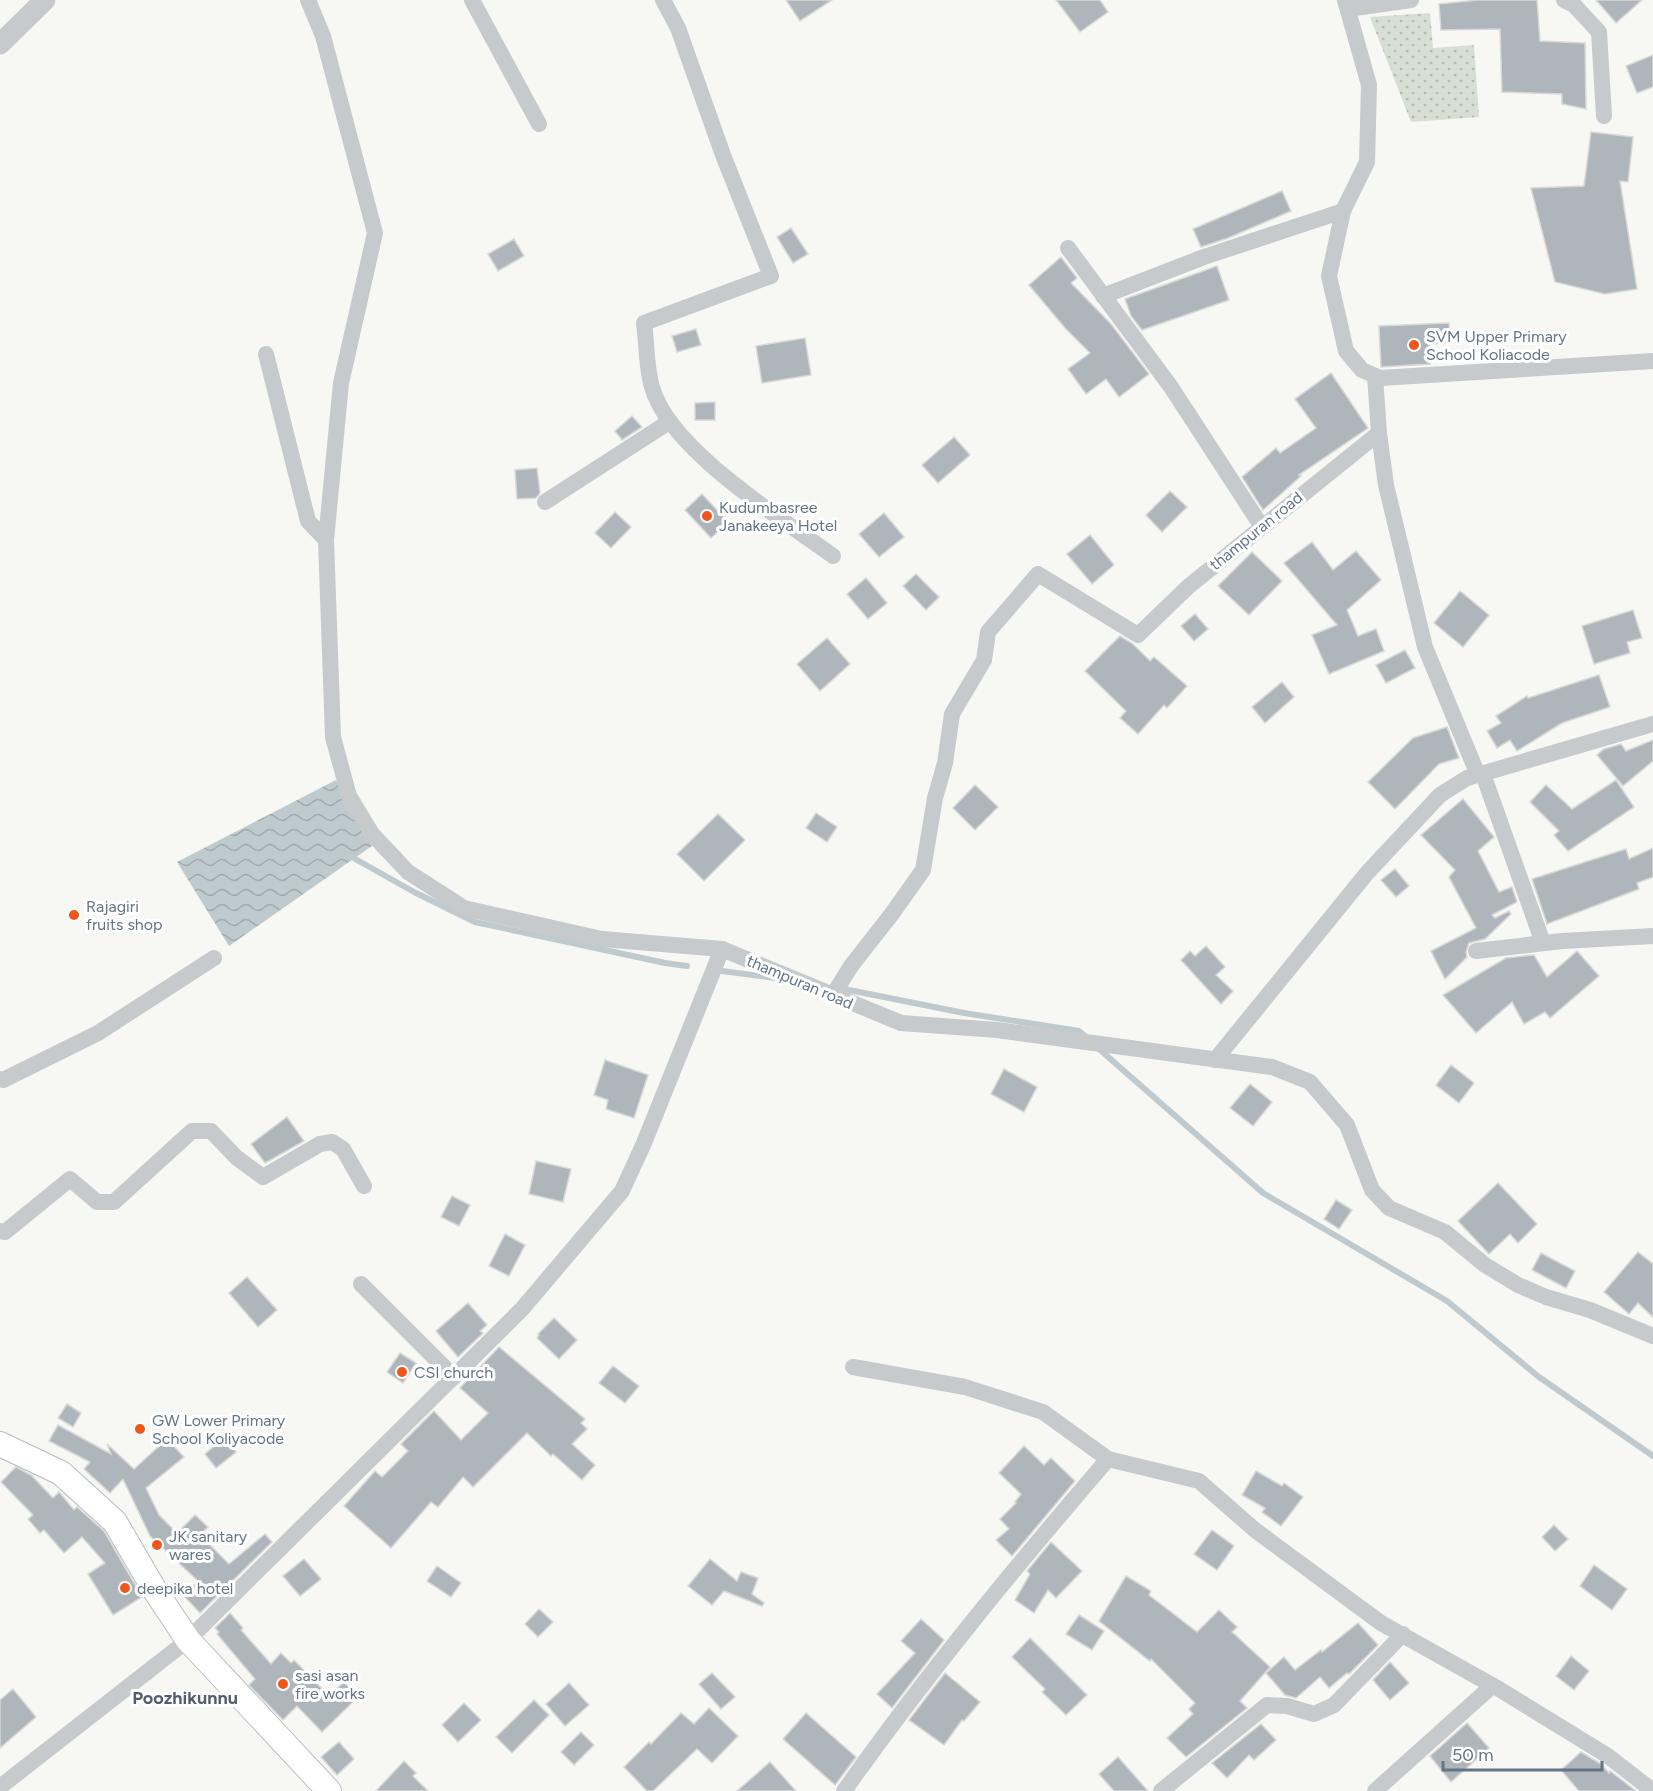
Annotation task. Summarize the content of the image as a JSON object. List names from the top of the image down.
{
  "streets": {
    "street": ["thampuran road"]
  },
  "districts": ["Poozhikunnu"],
  "places": [
    "SVM Upper Primary School Koliacode",
    "Kudumbasree Janakeeya Hotel",
    "Rajagiri fruits shop",
    "CSI church",
    "GW Lower Primary School Koliyacode",
    "JK sanitary wares",
    "deepika hotel",
    "sasi asan fire works"
  ],
  "scale_bar": "50 m"
}
